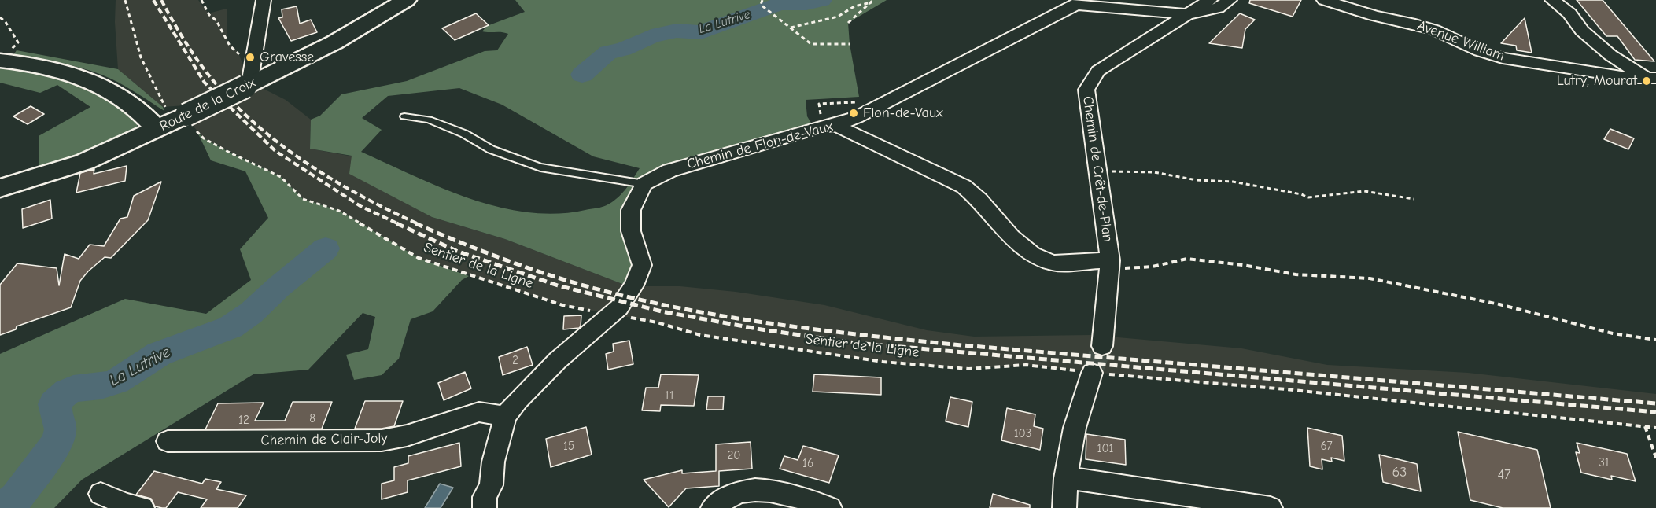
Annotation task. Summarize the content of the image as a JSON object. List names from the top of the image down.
{
  "streets": {
    "street": [
      "Avenue William",
      "Route de la Croix",
      "Chemin de Flon-de-Vaux",
      "Chemin de Crêt-de-Plan",
      "Chemin de Clair-Joly"
    ],
    "path": ["Sentier de la Ligne"]
  },
  "crossings": [
    ["Route de la Croix", "Sentier de la Ligne"]
  ],
  "water": ["La Lutrive"],
  "places": ["Gravesse", "Lutry, Mourat", "Flon-de-Vaux"],
  "house_numbers": [
    "2",
    "11",
    "8",
    "12",
    "103",
    "15",
    "67",
    "101",
    "20",
    "31",
    "16",
    "63",
    "47"
  ]
}
